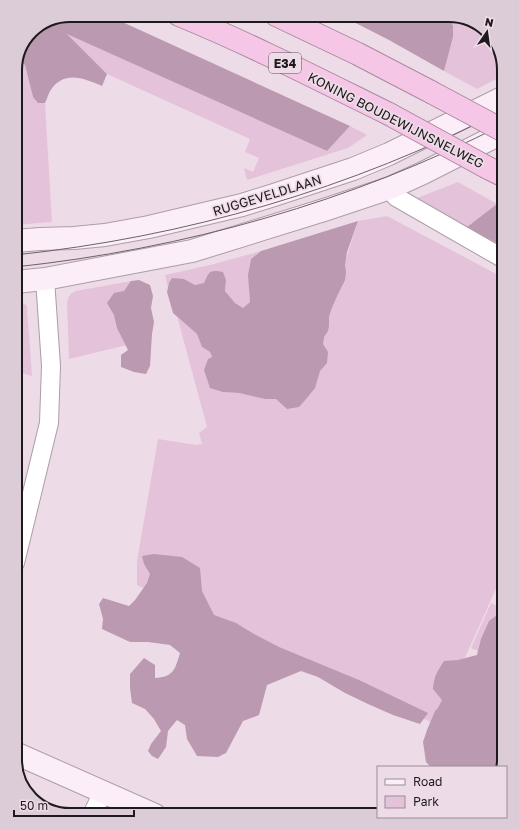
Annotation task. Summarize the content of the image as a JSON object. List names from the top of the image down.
{
  "streets": {
    "highway": ["E34", "KONING BOUDEWIJNSNELWEG"],
    "street": ["RUGGEVELDLAAN"]
  },
  "legend": ["Road", "Park"],
  "scale_bar": "50 m",
  "north": "top"
}
